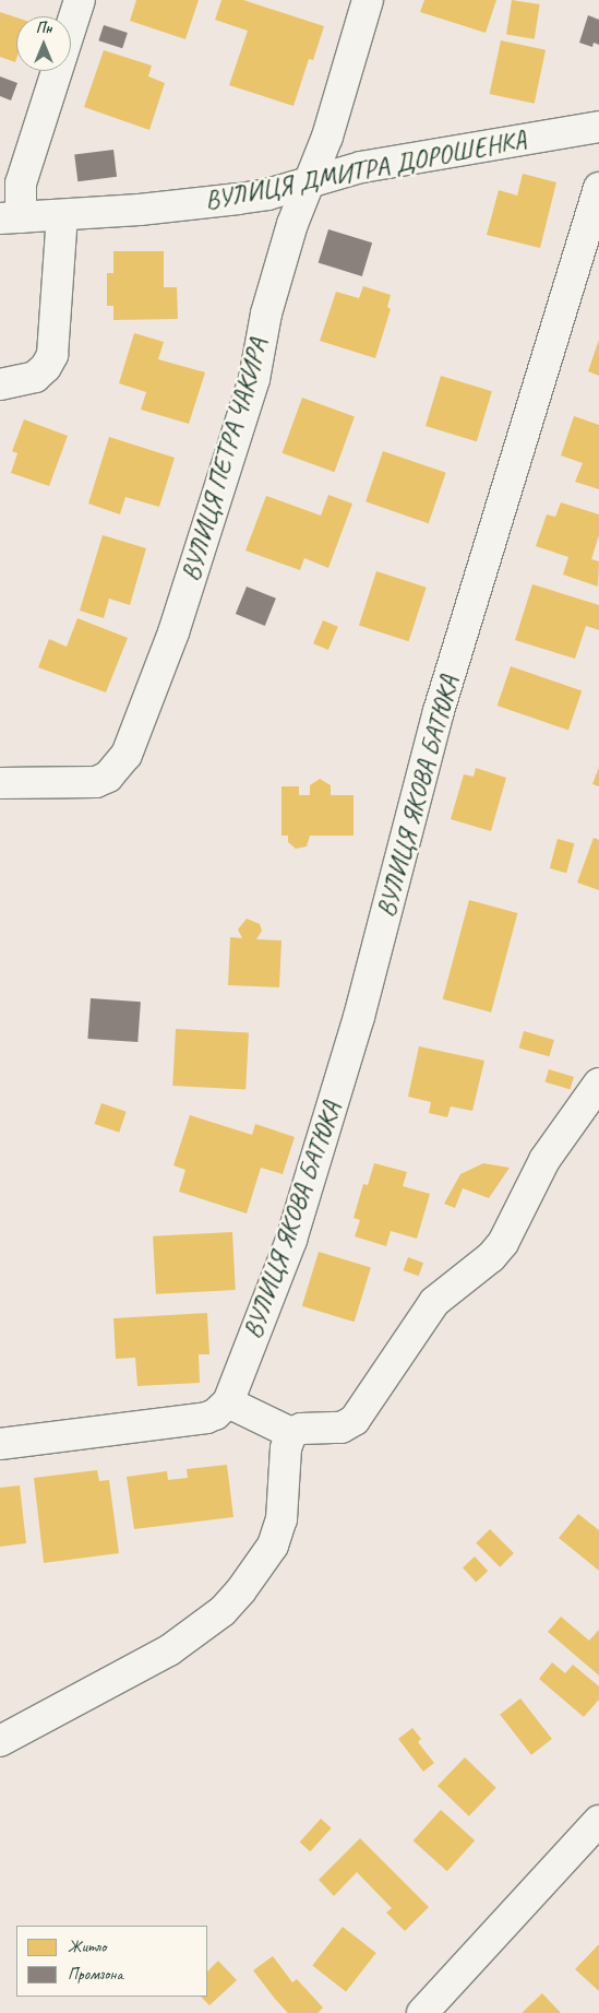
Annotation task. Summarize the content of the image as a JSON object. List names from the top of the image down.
{
  "streets": {
    "street": ["ВУЛИЦЯ ДМИТРА ДОРОШЕНКА", "ВУЛИЦЯ ПЕТРА ЧАКИРА", "ВУЛИЦЯ ЯКОВА БАТЮКА"]
  },
  "crossings": [
    ["ВУЛИЦЯ ДМИТРА ДОРОШЕНКА", "ВУЛИЦЯ ПЕТРА ЧАКИРА"]
  ],
  "legend": ["Житло", "Промзона"],
  "north": "top"
}
